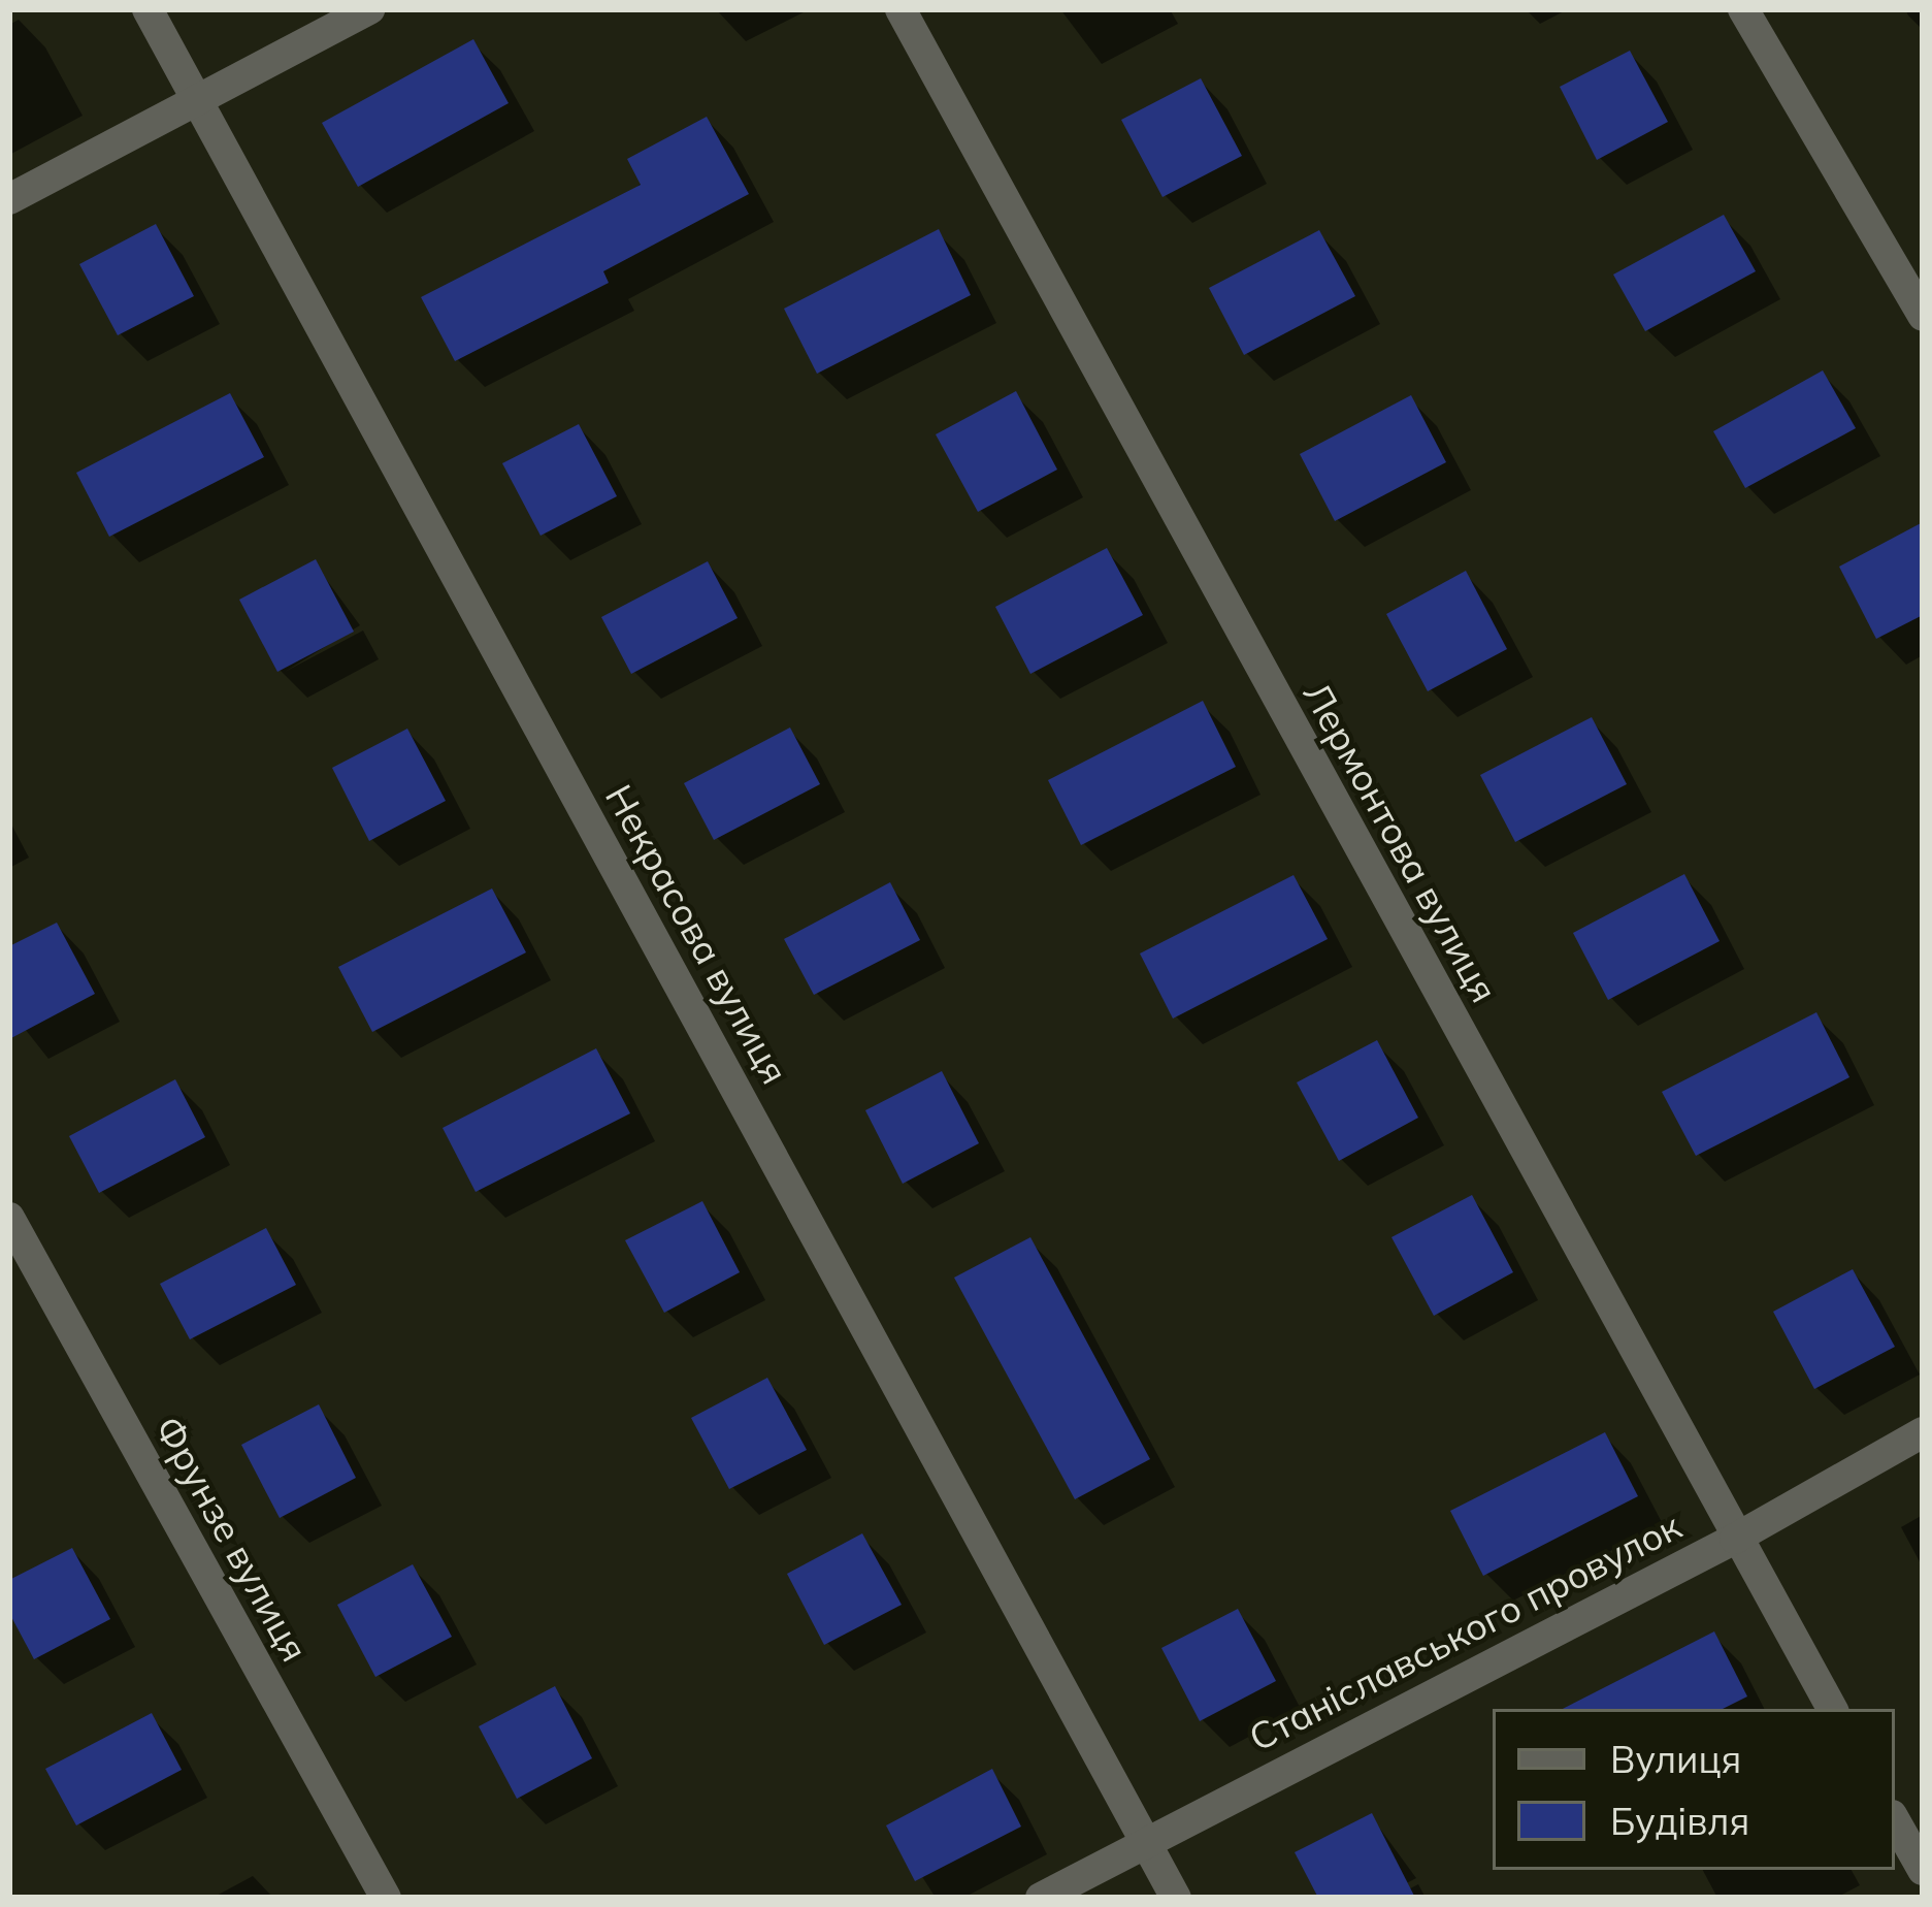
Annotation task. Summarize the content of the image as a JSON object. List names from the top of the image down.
{
  "streets": {
    "street": [
      "Лермонтова вулиця",
      "Некрасова вулиця",
      "Фрунзе вулиця",
      "Станіславського провулок"
    ]
  },
  "crossings": [
    ["Лермонтова вулиця", "Станіславського провулок"],
    ["Некрасова вулиця", "Станіславського провулок"]
  ],
  "legend": ["Вулиця", "Будівля"]
}
